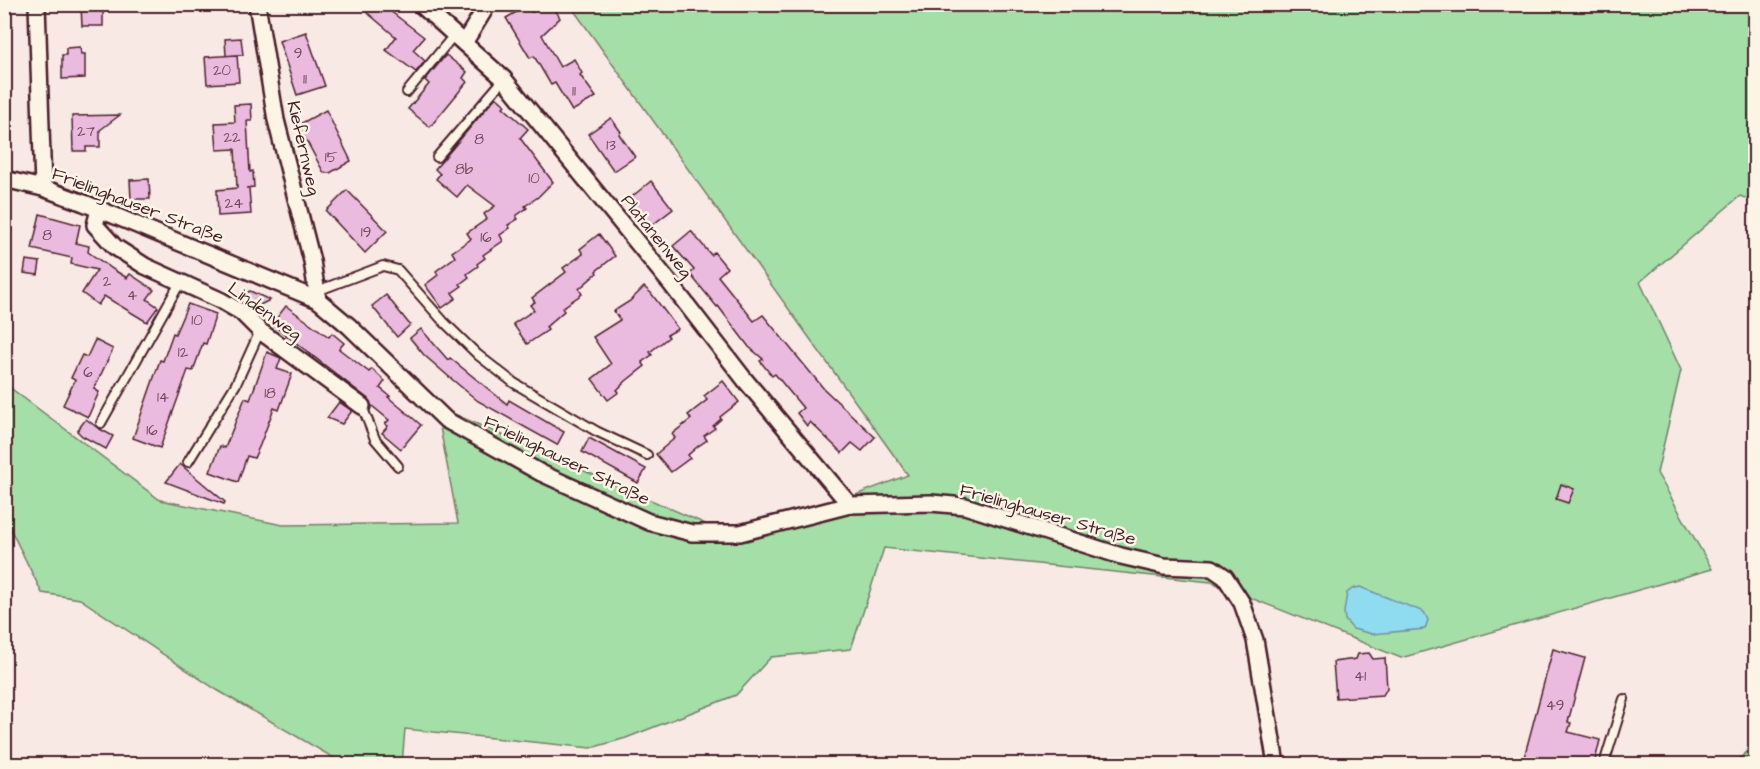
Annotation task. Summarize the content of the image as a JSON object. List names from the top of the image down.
{
  "streets": {
    "street": [
      "Kiefernweg",
      "Frielinghauser Straße",
      "Platanenweg",
      "Lindenweg"
    ]
  },
  "crossings": [
    ["Kiefernweg", "Frielinghauser Straße"],
    ["Frielinghauser Straße", "Platanenweg"],
    ["Frielinghauser Straße", "Lindenweg"]
  ],
  "house_numbers": [
    "9",
    "20",
    "11",
    "11",
    "27",
    "22",
    "8",
    "13",
    "15",
    "8b",
    "10",
    "24",
    "19",
    "8",
    "16",
    "2",
    "4",
    "10",
    "12",
    "6",
    "18",
    "14",
    "16",
    "41",
    "49"
  ]
}
